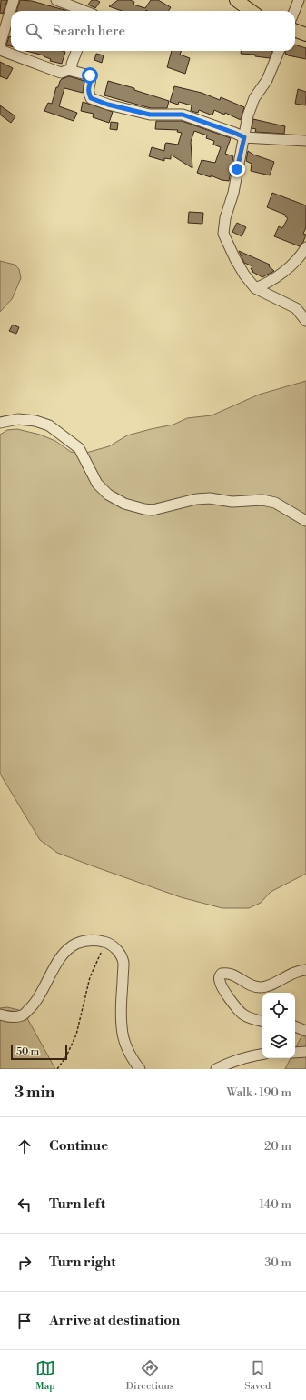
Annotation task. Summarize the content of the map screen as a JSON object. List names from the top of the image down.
{
  "scale_bar": "50 m",
  "page": {
    "search": "Search here",
    "scale": "50 m",
    "heading": ["3 min", "Walk · 190 m"],
    "list": [
      ["Continue", "20 m"],
      ["Turn left", "140 m"],
      ["Turn right", "30 m"],
      "Arrive at destination"
    ],
    "nav": ["Map", "Directions", "Saved"]
  }
}
